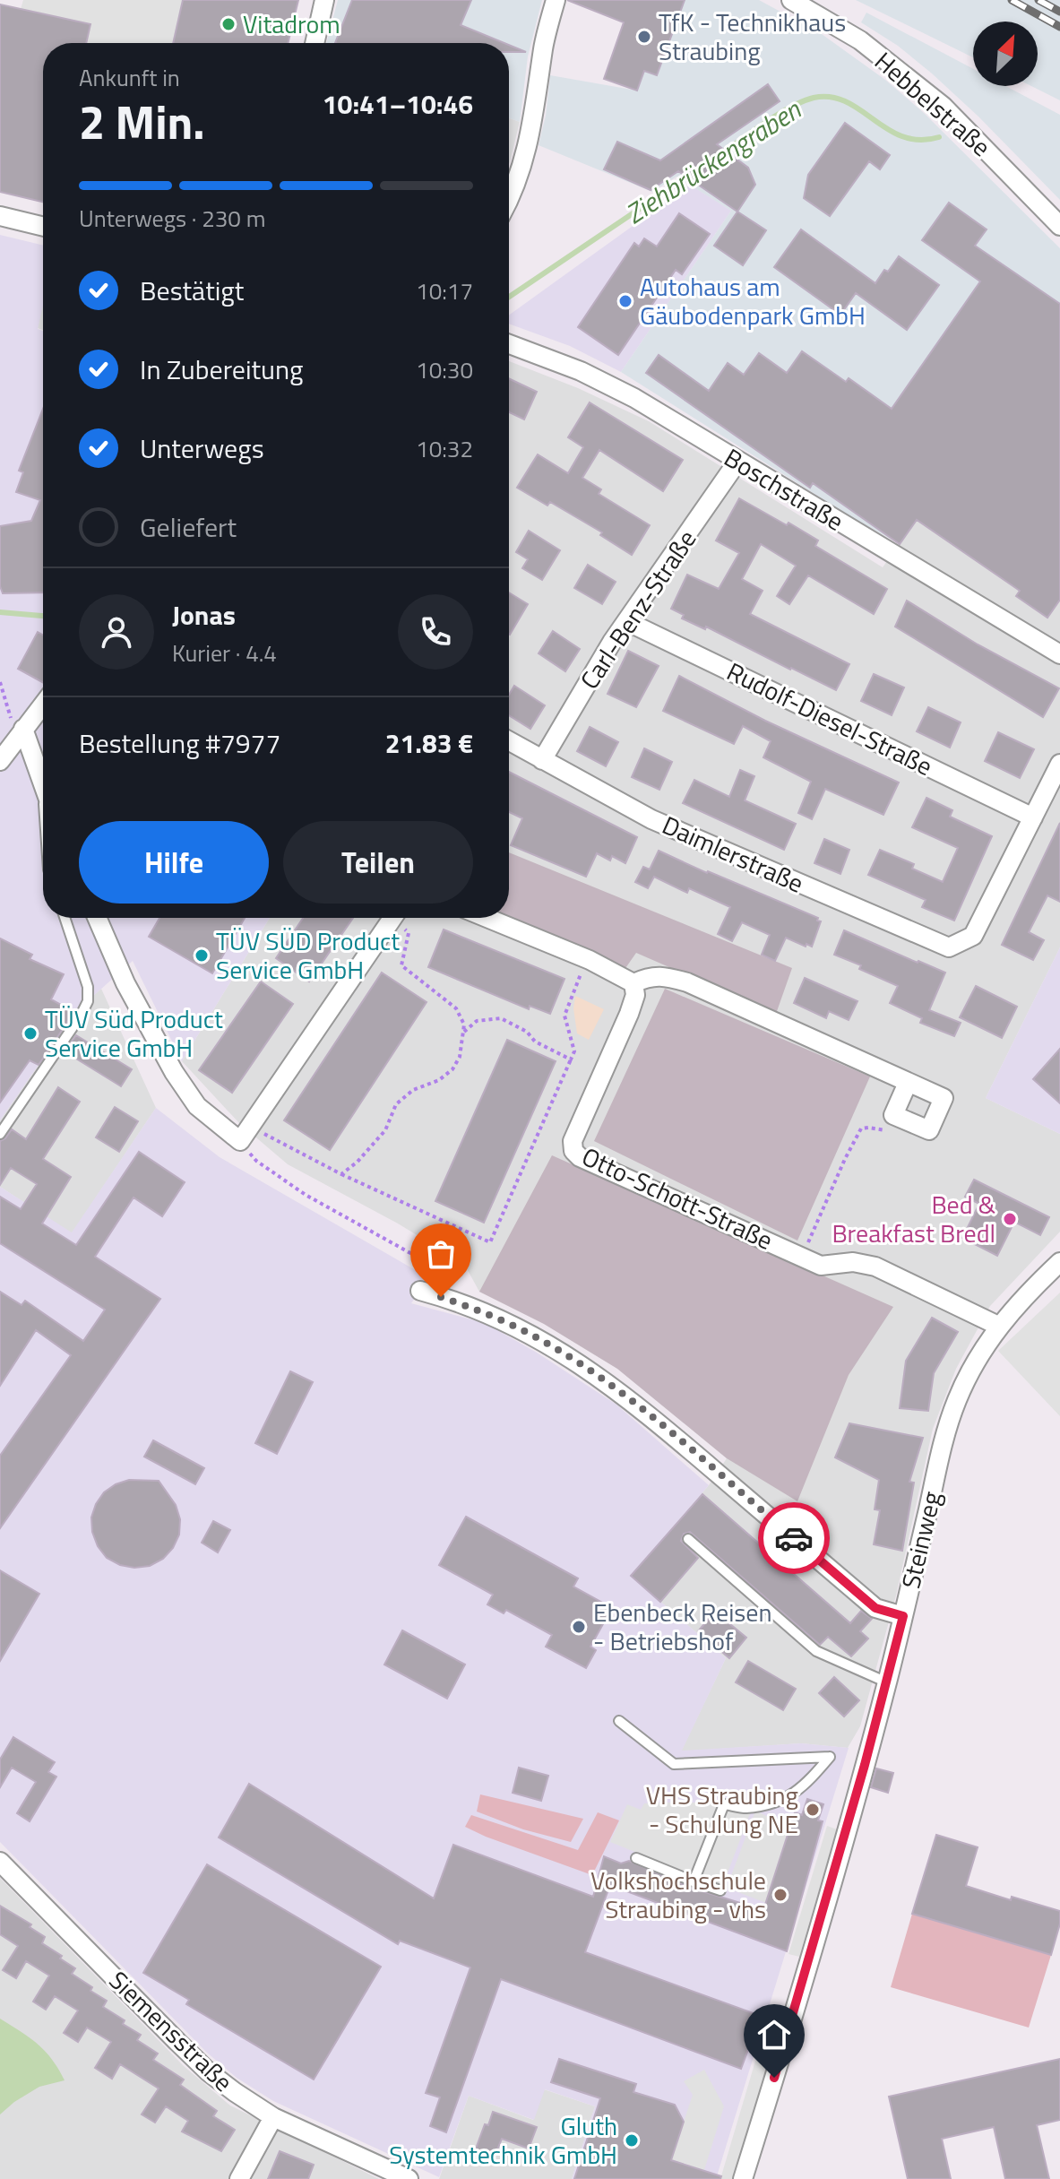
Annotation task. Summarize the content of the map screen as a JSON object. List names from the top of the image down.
{
  "streets": {
    "street": [
      "Hebbelstraße",
      "Boschstraße",
      "Carl-Benz-Straße",
      "Rudolf-Diesel-Straße",
      "Daimlerstraße",
      "Otto-Schott-Straße",
      "Steinweg",
      "Siemensstraße"
    ]
  },
  "crossings": [
    ["Boschstraße", "Carl-Benz-Straße"],
    ["Carl-Benz-Straße", "Rudolf-Diesel-Straße"],
    ["Carl-Benz-Straße", "Daimlerstraße"],
    ["Rudolf-Diesel-Straße", "Daimlerstraße"],
    ["Otto-Schott-Straße", "Steinweg"]
  ],
  "water": ["Ziehbrückengraben"],
  "places": [
    "Vitadrom",
    "TfK - Technikhaus Straubing",
    "Autohaus am Gäubodenpark GmbH",
    "TÜV SÜD Product Service GmbH",
    "TÜV Süd Product Service GmbH",
    "Bed & Breakfast Bredl",
    "Ebenbeck Reisen - Betriebshof",
    "VHS Straubing - Schulung NE",
    "Volkshochschule Straubing - vhs",
    "Gluth Systemtechnik GmbH"
  ],
  "north": "top right",
  "page": {
    "heading": ["2 Min.", "Ankunft in", "10:41–10:46"],
    "panel": [
      "Jonas",
      "Kurier · 4.4",
      "Bestellung #7977",
      "21.83 €"
    ],
    "bar": "Unterwegs · 230 m",
    "list": [
      ["Bestätigt", "10:17"],
      ["In Zubereitung", "10:30"],
      ["Unterwegs", "10:32"],
      "Geliefert"
    ],
    "buttons": ["Hilfe", "Teilen"]
  }
}
